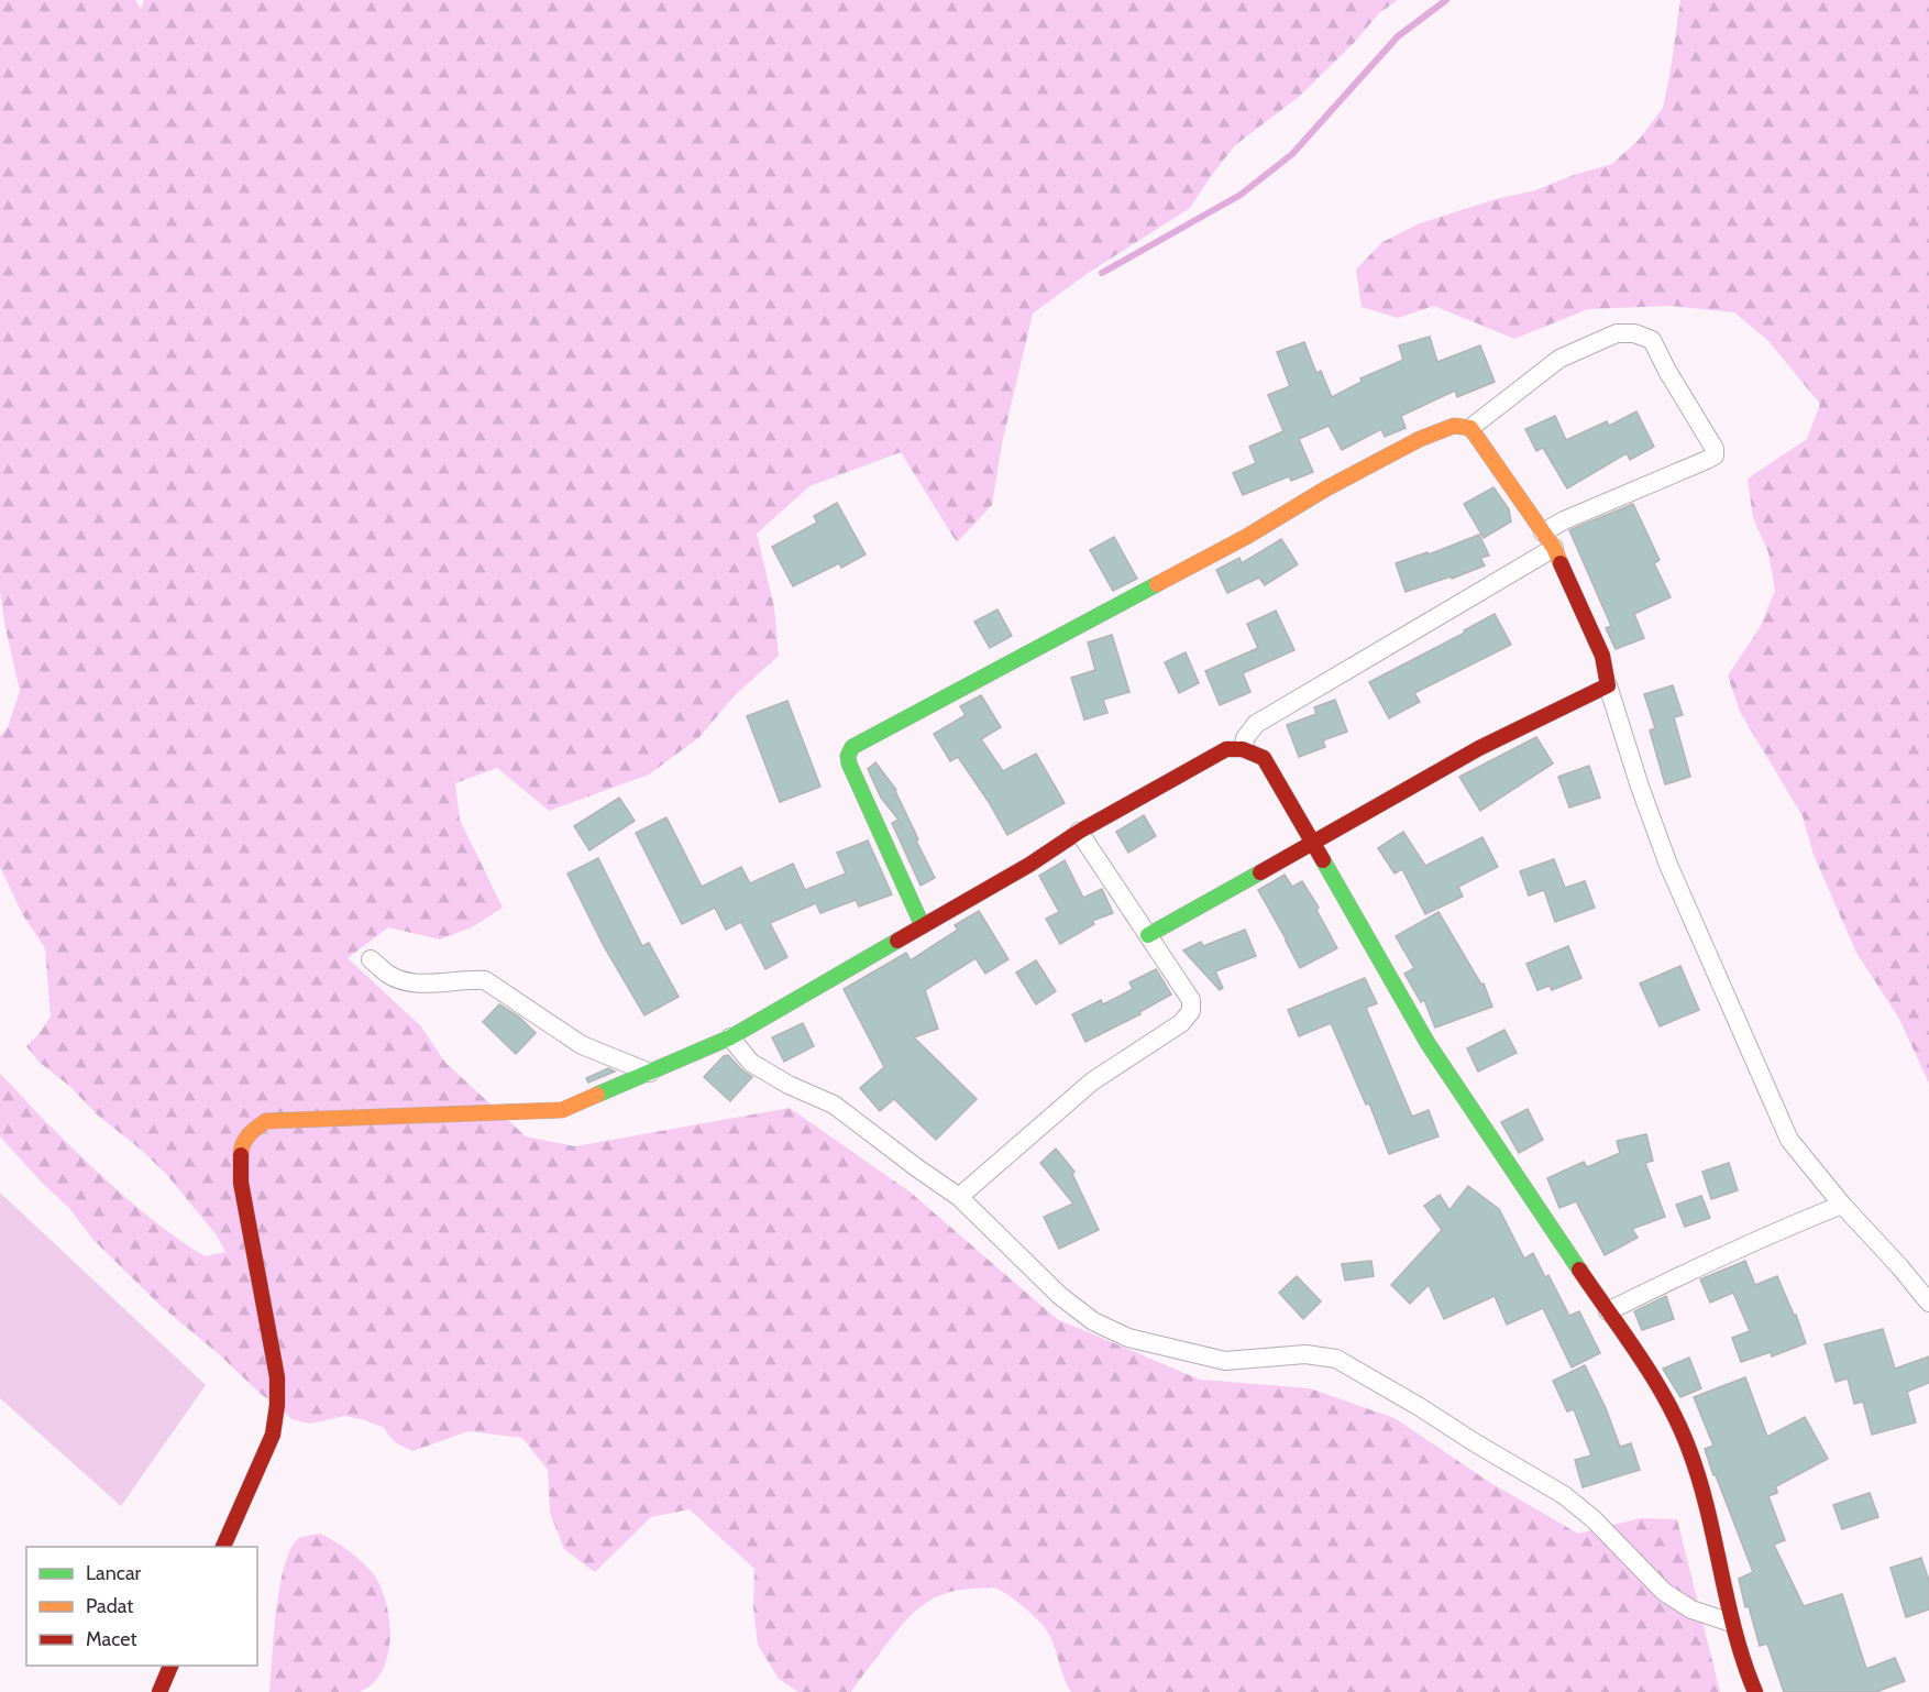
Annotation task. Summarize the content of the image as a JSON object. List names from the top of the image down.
{
  "legend": ["Lancar", "Padat", "Macet"]
}
